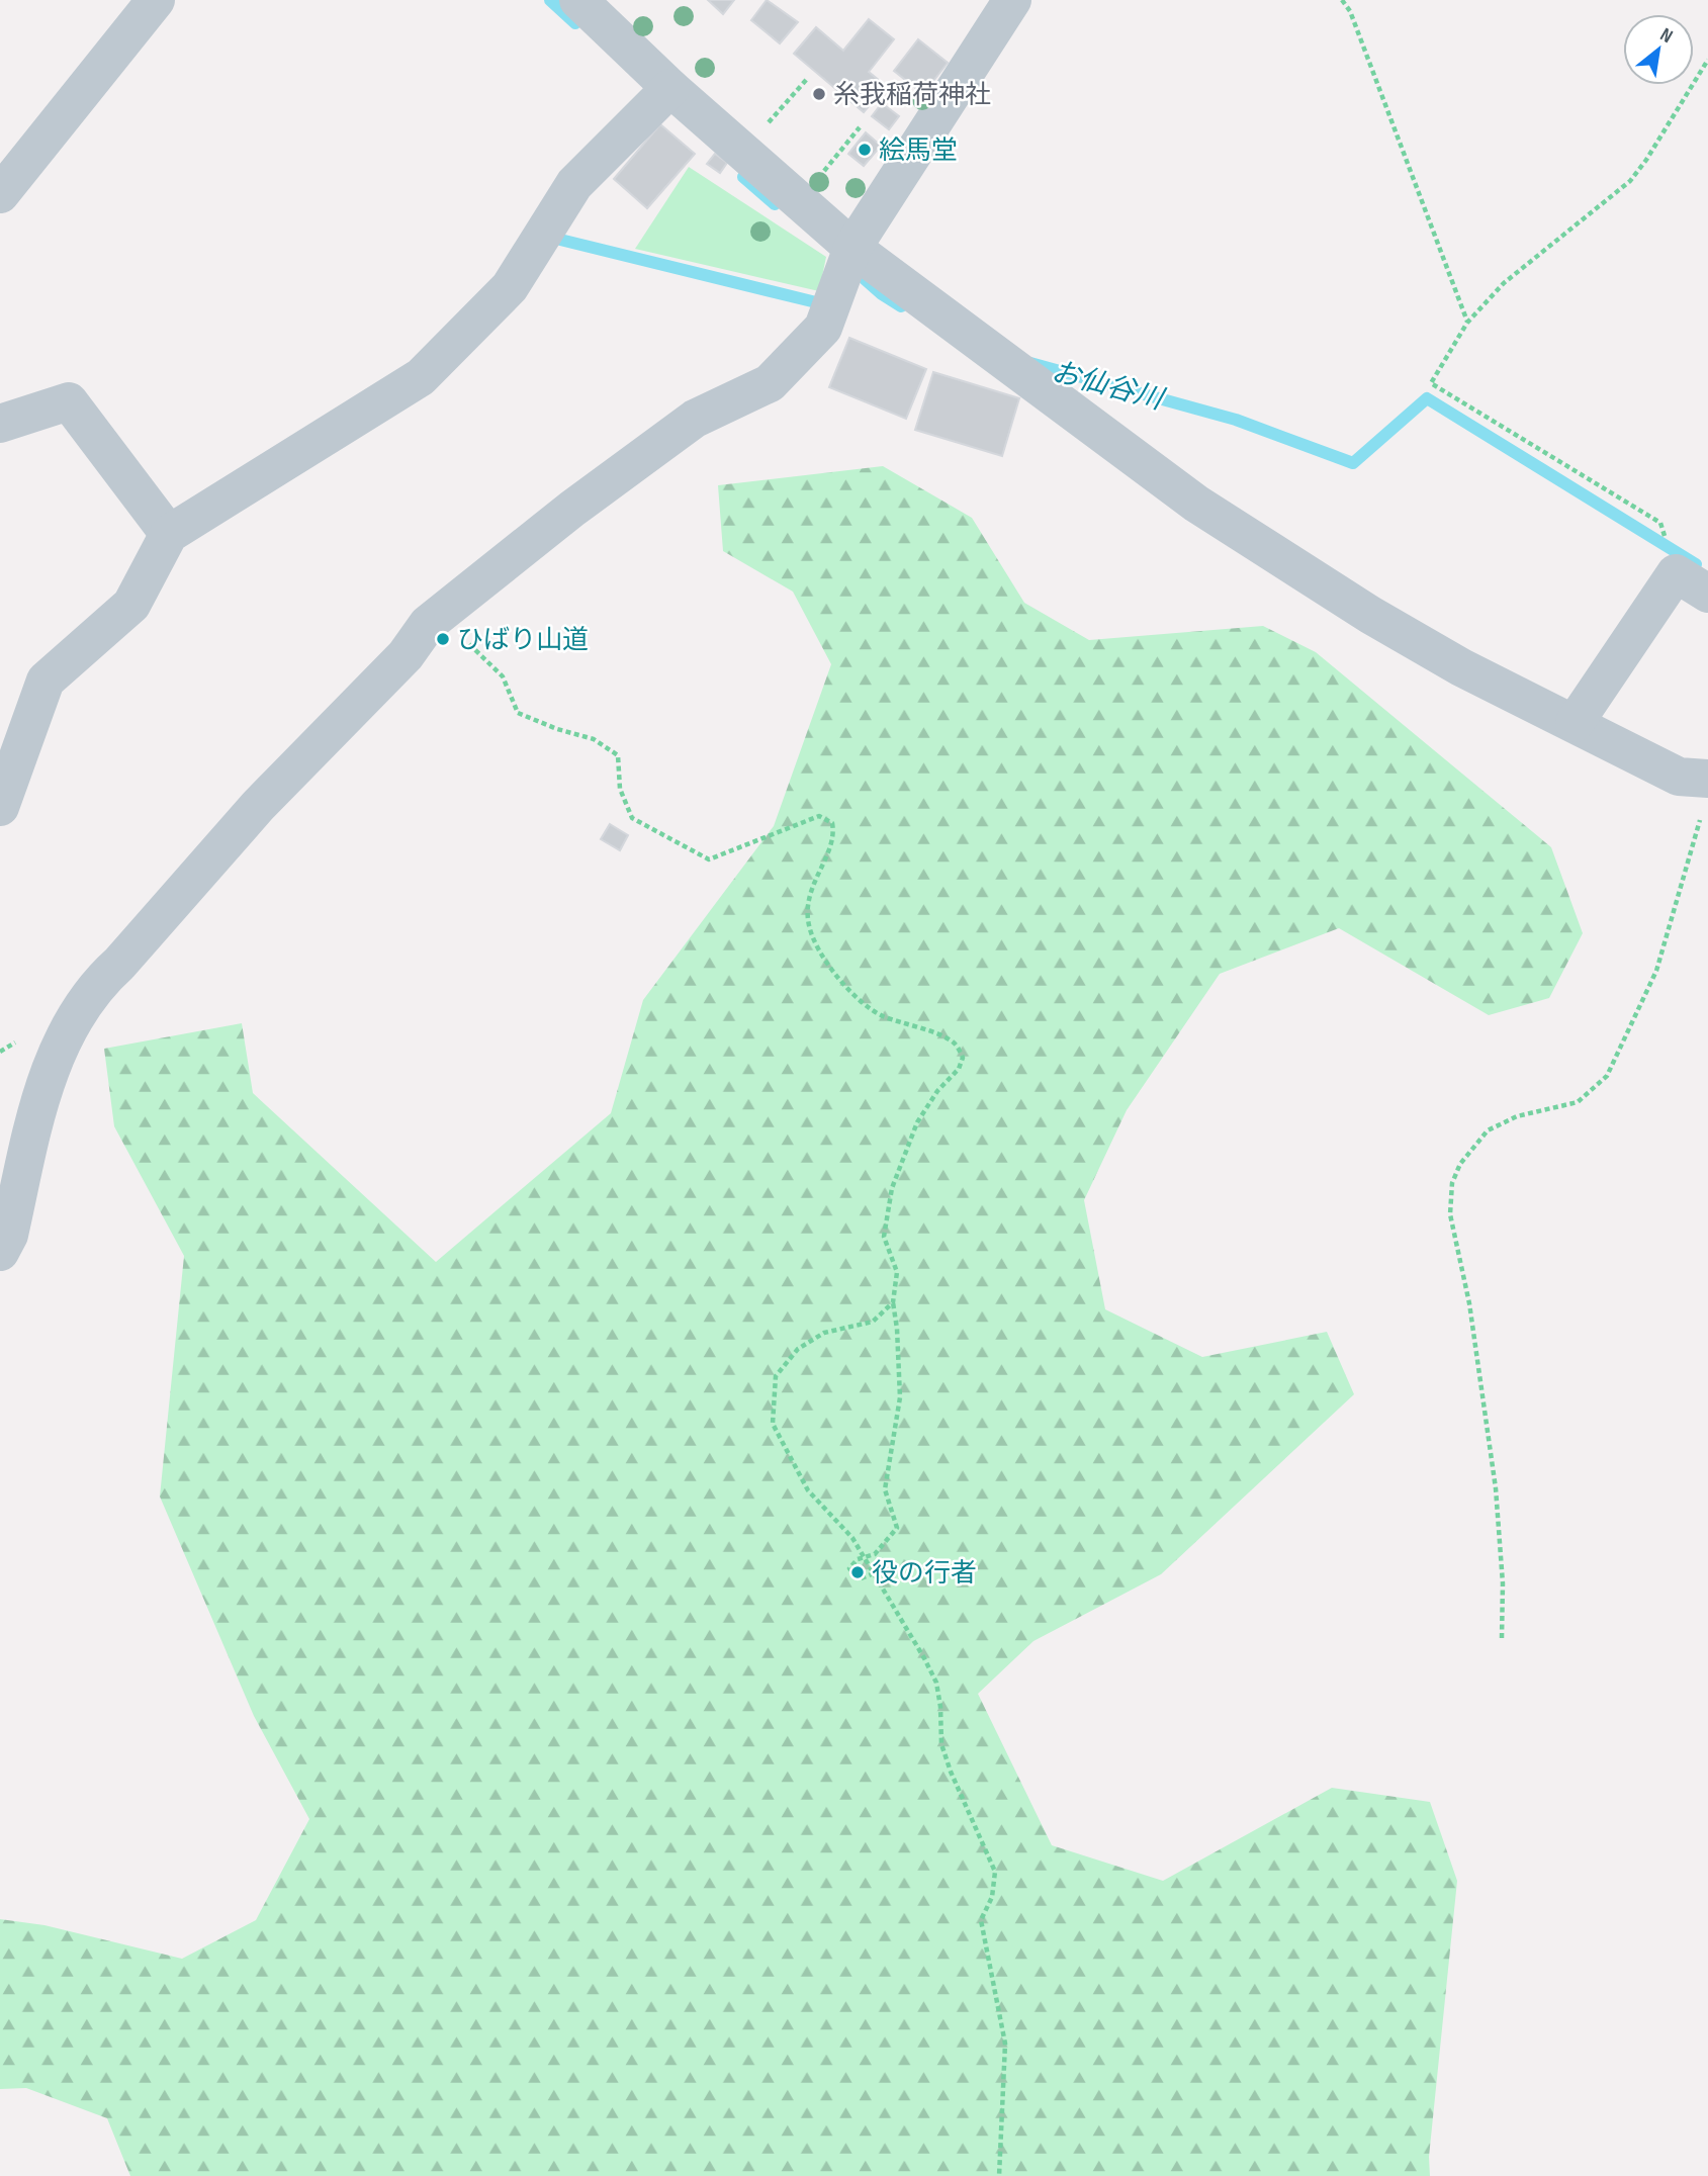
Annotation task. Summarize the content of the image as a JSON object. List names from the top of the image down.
{
  "water": ["お仙谷川"],
  "places": [
    "糸我稲荷神社",
    "絵馬堂",
    "ひばり山道",
    "役の行者"
  ],
  "north": "top right"
}
